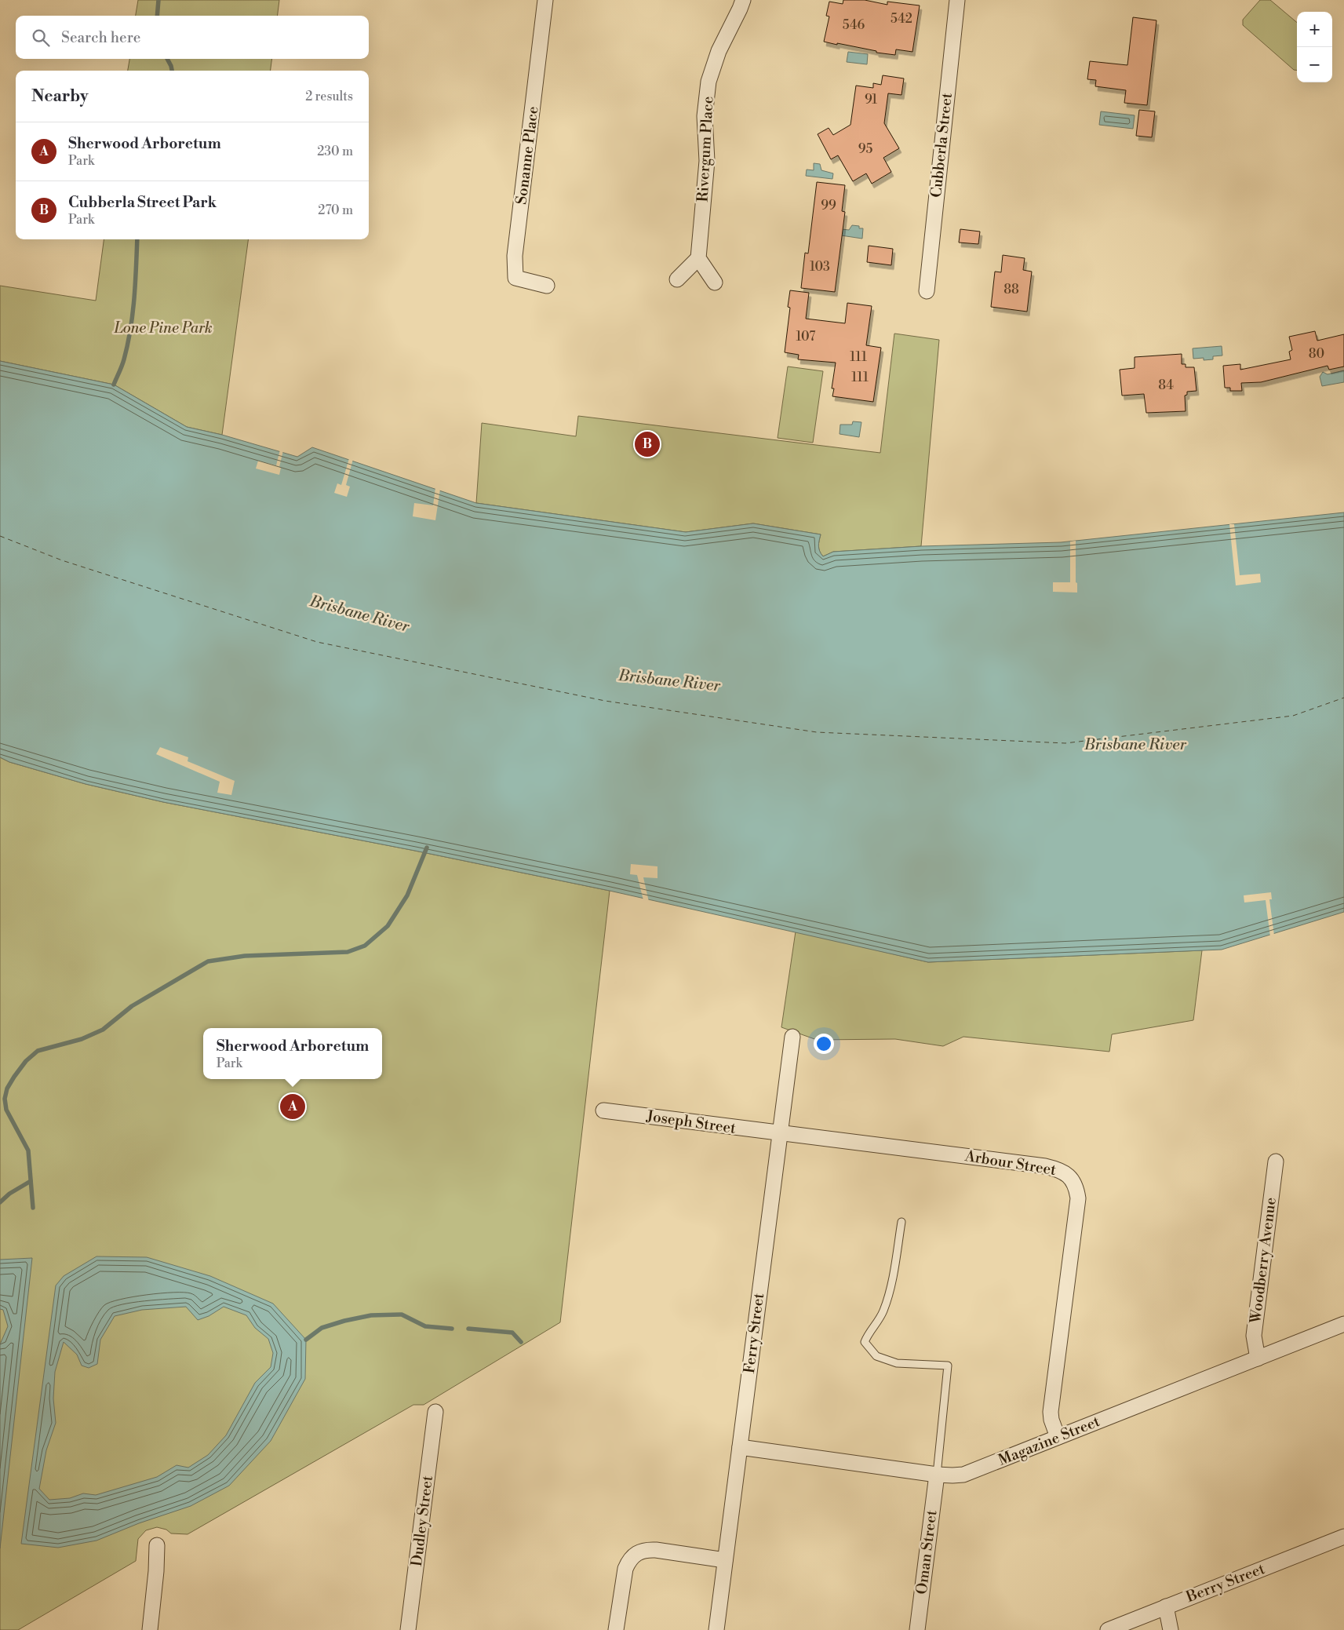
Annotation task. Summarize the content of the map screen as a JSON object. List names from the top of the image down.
{
  "streets": {
    "street": [
      "Cubberla Street",
      "Rivergum Place",
      "Sonanne Place",
      "Joseph Street",
      "Arbour Street",
      "Woodberry Avenue",
      "Ferry Street",
      "Magazine Street",
      "Dudley Street",
      "Oman Street",
      "Berry Street"
    ]
  },
  "crossings": [
    ["Joseph Street", "Arbour Street"],
    ["Joseph Street", "Ferry Street"],
    ["Arbour Street", "Ferry Street"],
    ["Arbour Street", "Magazine Street"],
    ["Woodberry Avenue", "Magazine Street"],
    ["Ferry Street", "Magazine Street"],
    ["Magazine Street", "Oman Street"]
  ],
  "water": ["Brisbane River"],
  "parks": ["Lone Pine Park"],
  "house_numbers": [
    "542",
    "546",
    "91",
    "95",
    "99",
    "103",
    "88",
    "107",
    "80",
    "111",
    "111",
    "84"
  ],
  "page": {
    "map_buttons": ["+", "−"],
    "search": "Search here",
    "heading": ["Nearby", "2 results"],
    "list": [
      {
        "mark": "A",
        "name": "Sherwood Arboretum",
        "note": "Park",
        "value": "230 m"
      },
      {
        "mark": "B",
        "name": "Cubberla Street Park",
        "note": "Park",
        "value": "270 m"
      }
    ],
    "pins": ["B", "A"],
    "popup": ["Sherwood Arboretum", "Park"]
  }
}
